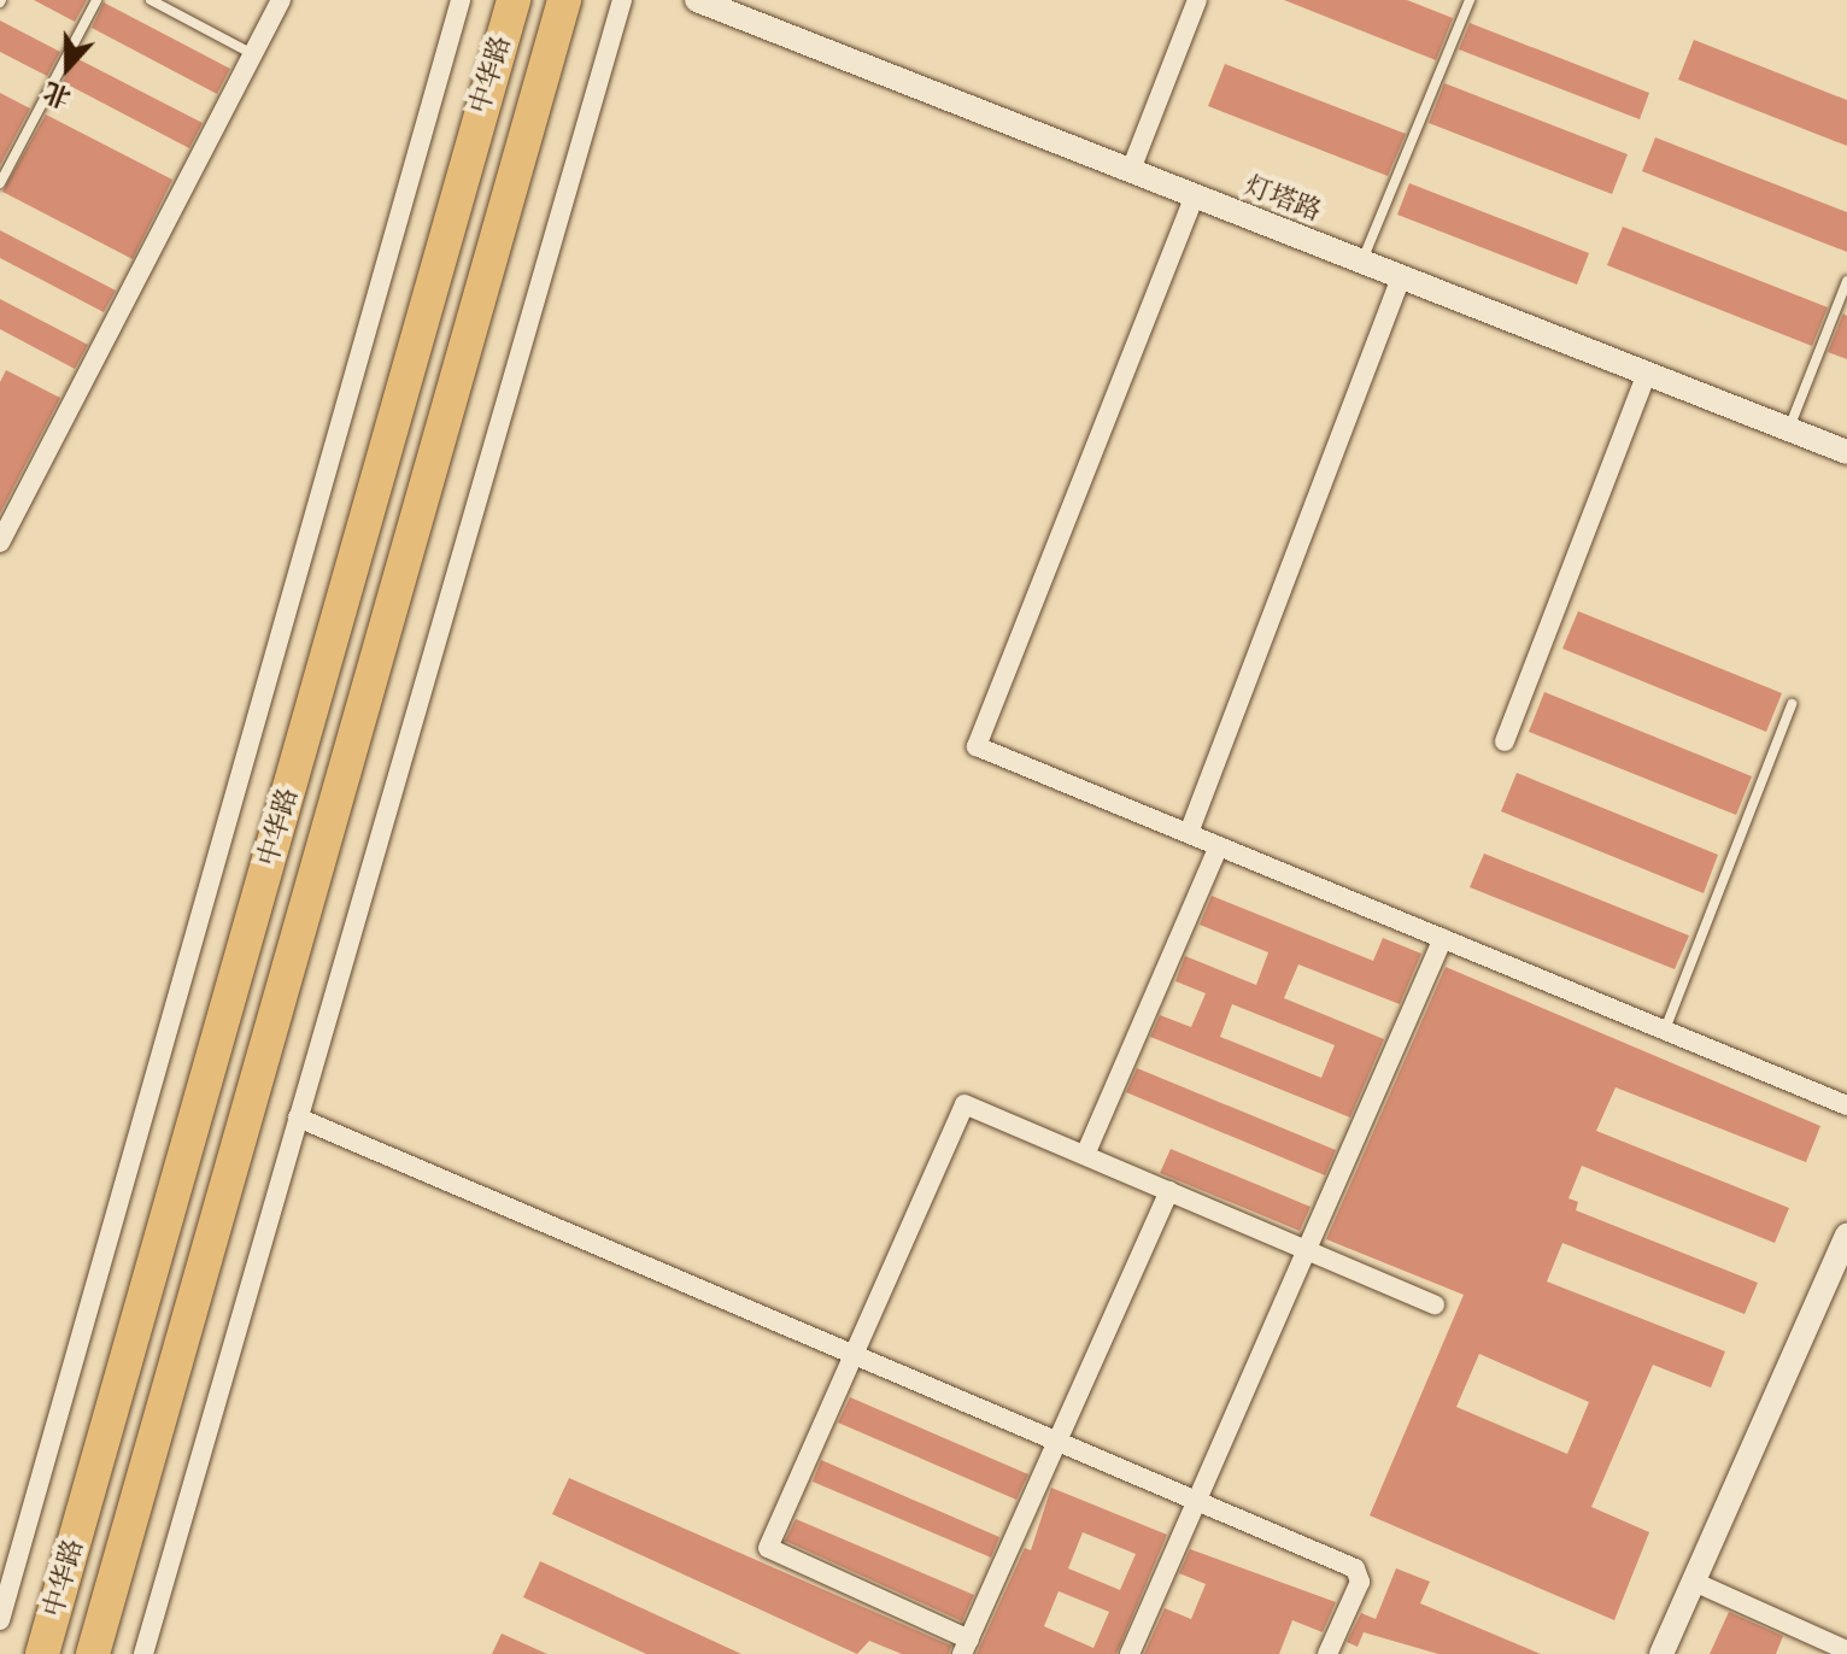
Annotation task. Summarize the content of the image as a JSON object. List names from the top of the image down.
{
  "streets": {
    "highway": ["中华路"],
    "street": ["灯塔路"]
  },
  "north": "bottom"
}
